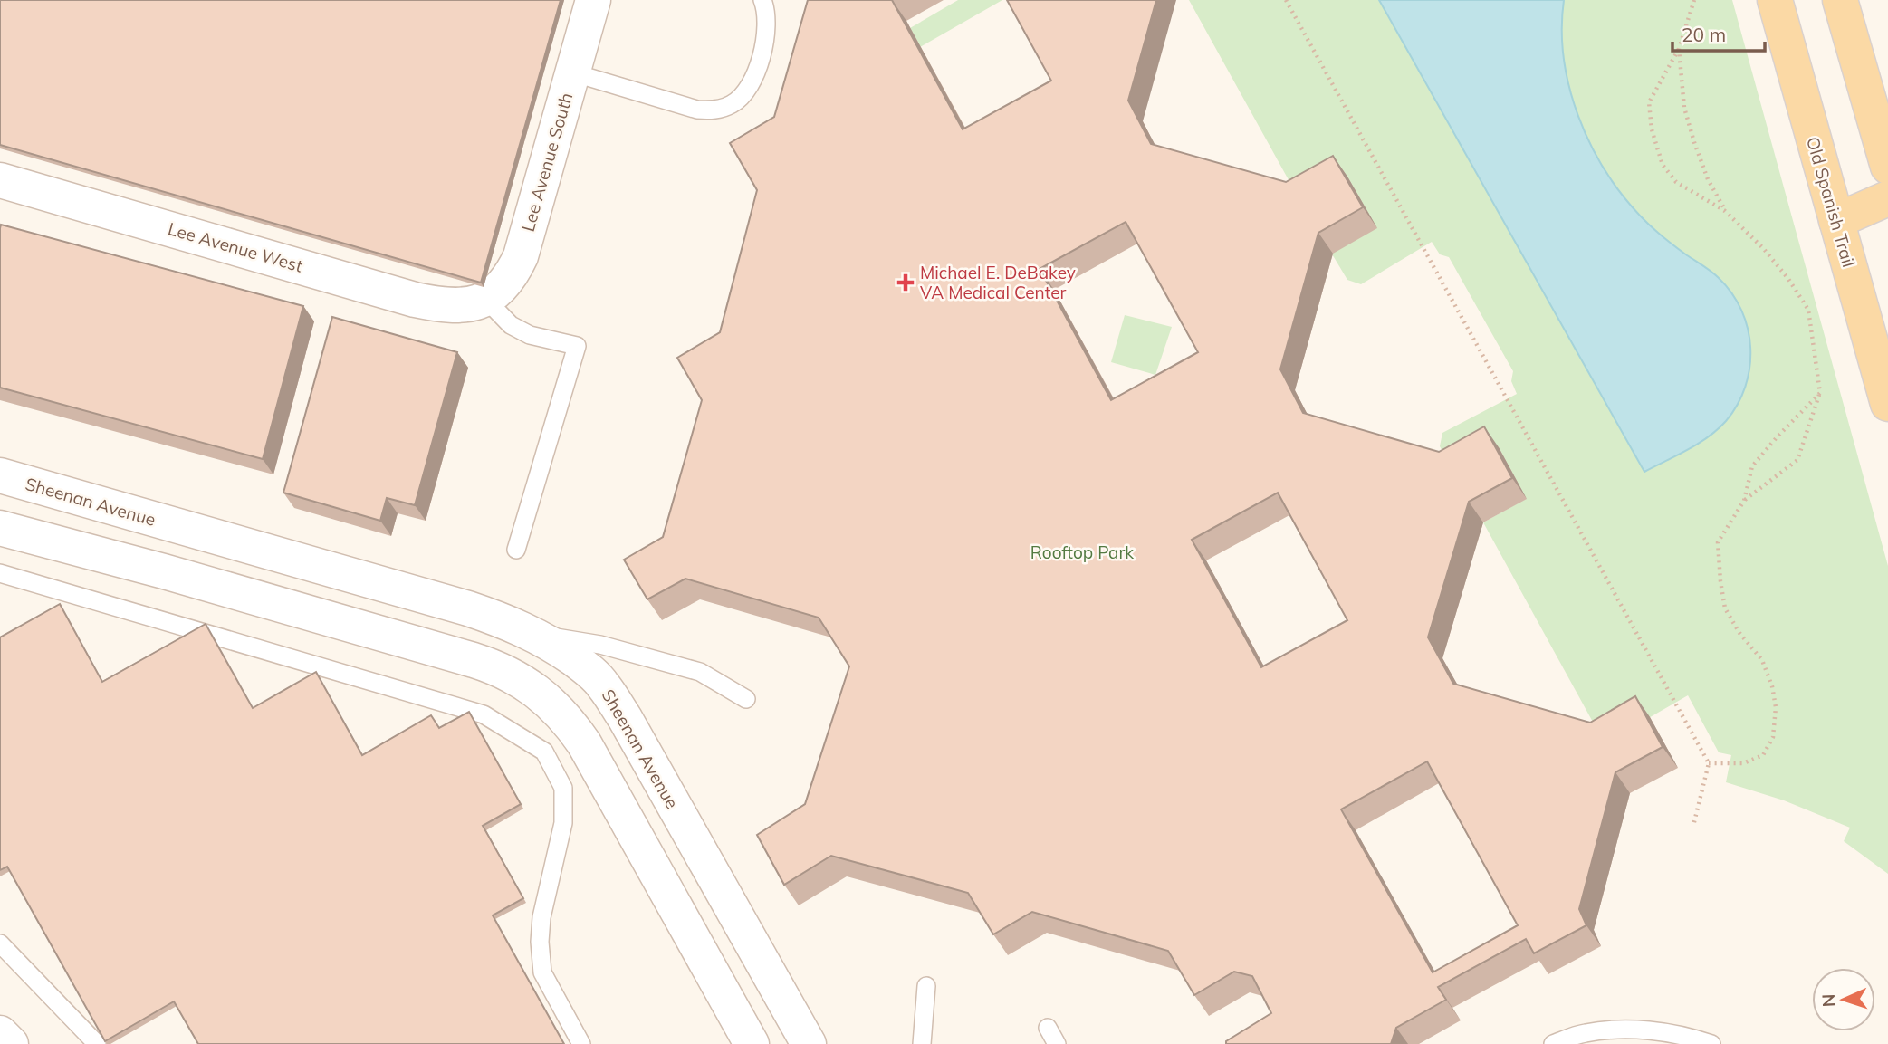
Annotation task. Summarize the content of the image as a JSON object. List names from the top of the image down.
{
  "streets": {
    "main road": ["Old Spanish Trail"],
    "street": ["Lee Avenue South", "Lee Avenue West", "Sheenan Avenue"]
  },
  "crossings": [
    ["Lee Avenue South", "Lee Avenue West"]
  ],
  "parks": ["Rooftop Park"],
  "places": {
    "health": ["Michael E. DeBakey VA Medical Center"]
  },
  "scale_bar": "20 m",
  "north": "left"
}
